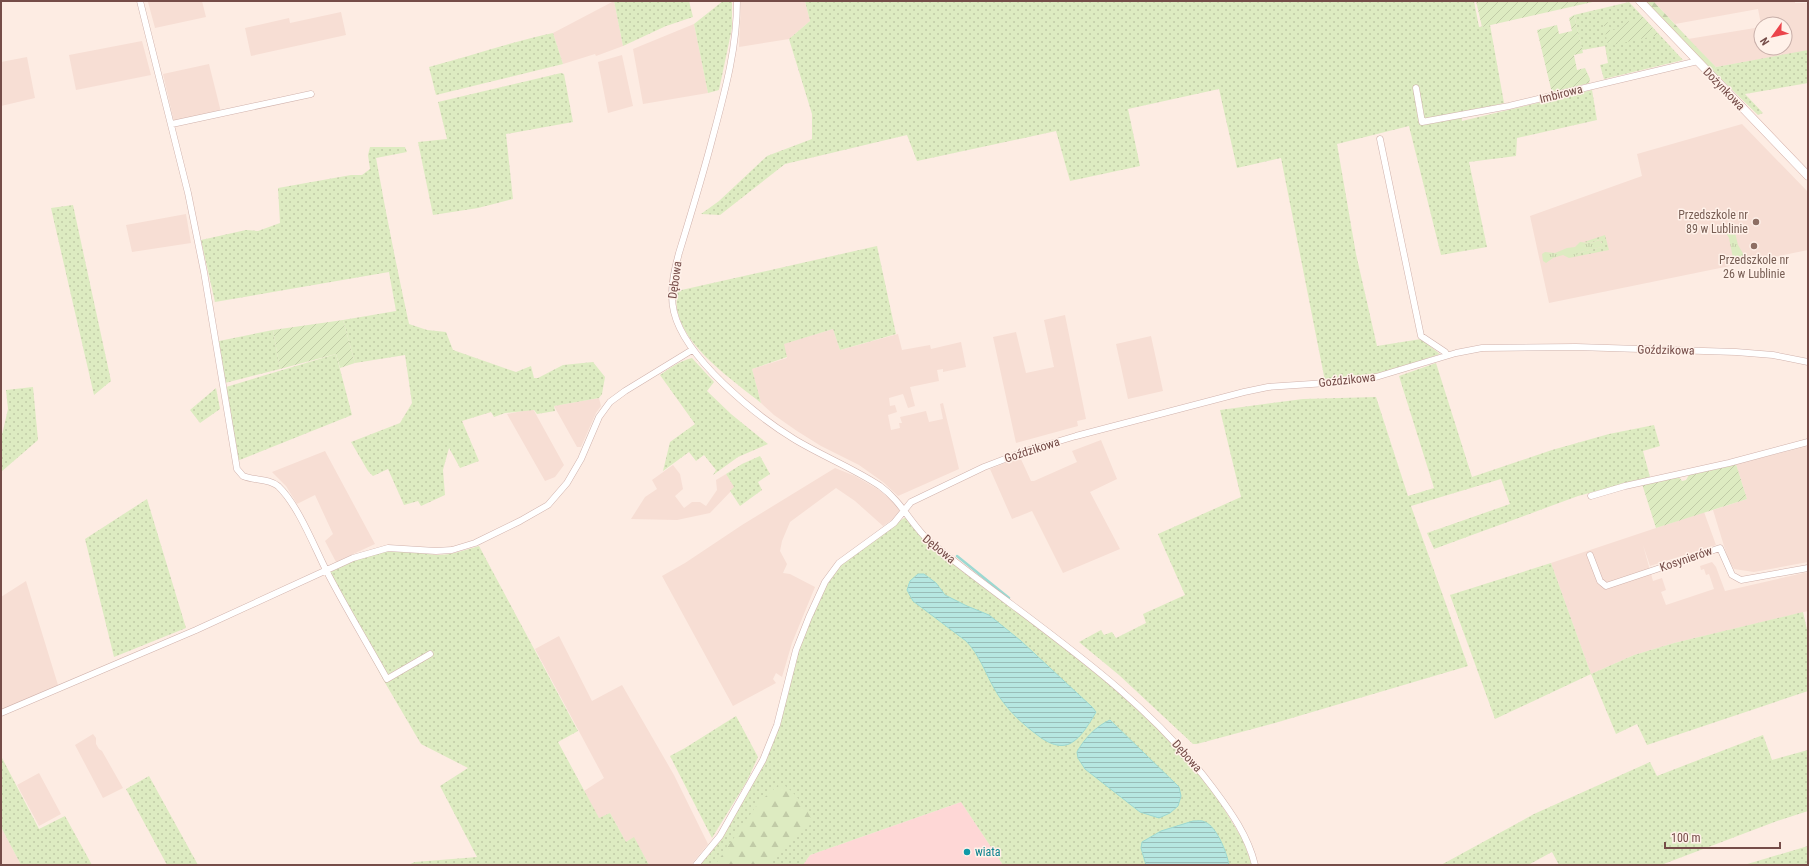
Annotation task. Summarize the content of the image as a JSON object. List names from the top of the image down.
{
  "streets": {
    "street": [
      "Dożynkowa",
      "Imbirowa",
      "Dębowa",
      "Goździkowa",
      "Kosynierów"
    ]
  },
  "crossings": [
    ["Dożynkowa", "Imbirowa"],
    ["Dębowa", "Goździkowa"]
  ],
  "places": ["Przedszkole nr 89 w Lublinie", "Przedszkole nr 26 w Lublinie", "wiata"],
  "scale_bar": "100 m",
  "north": "bottom left"
}
